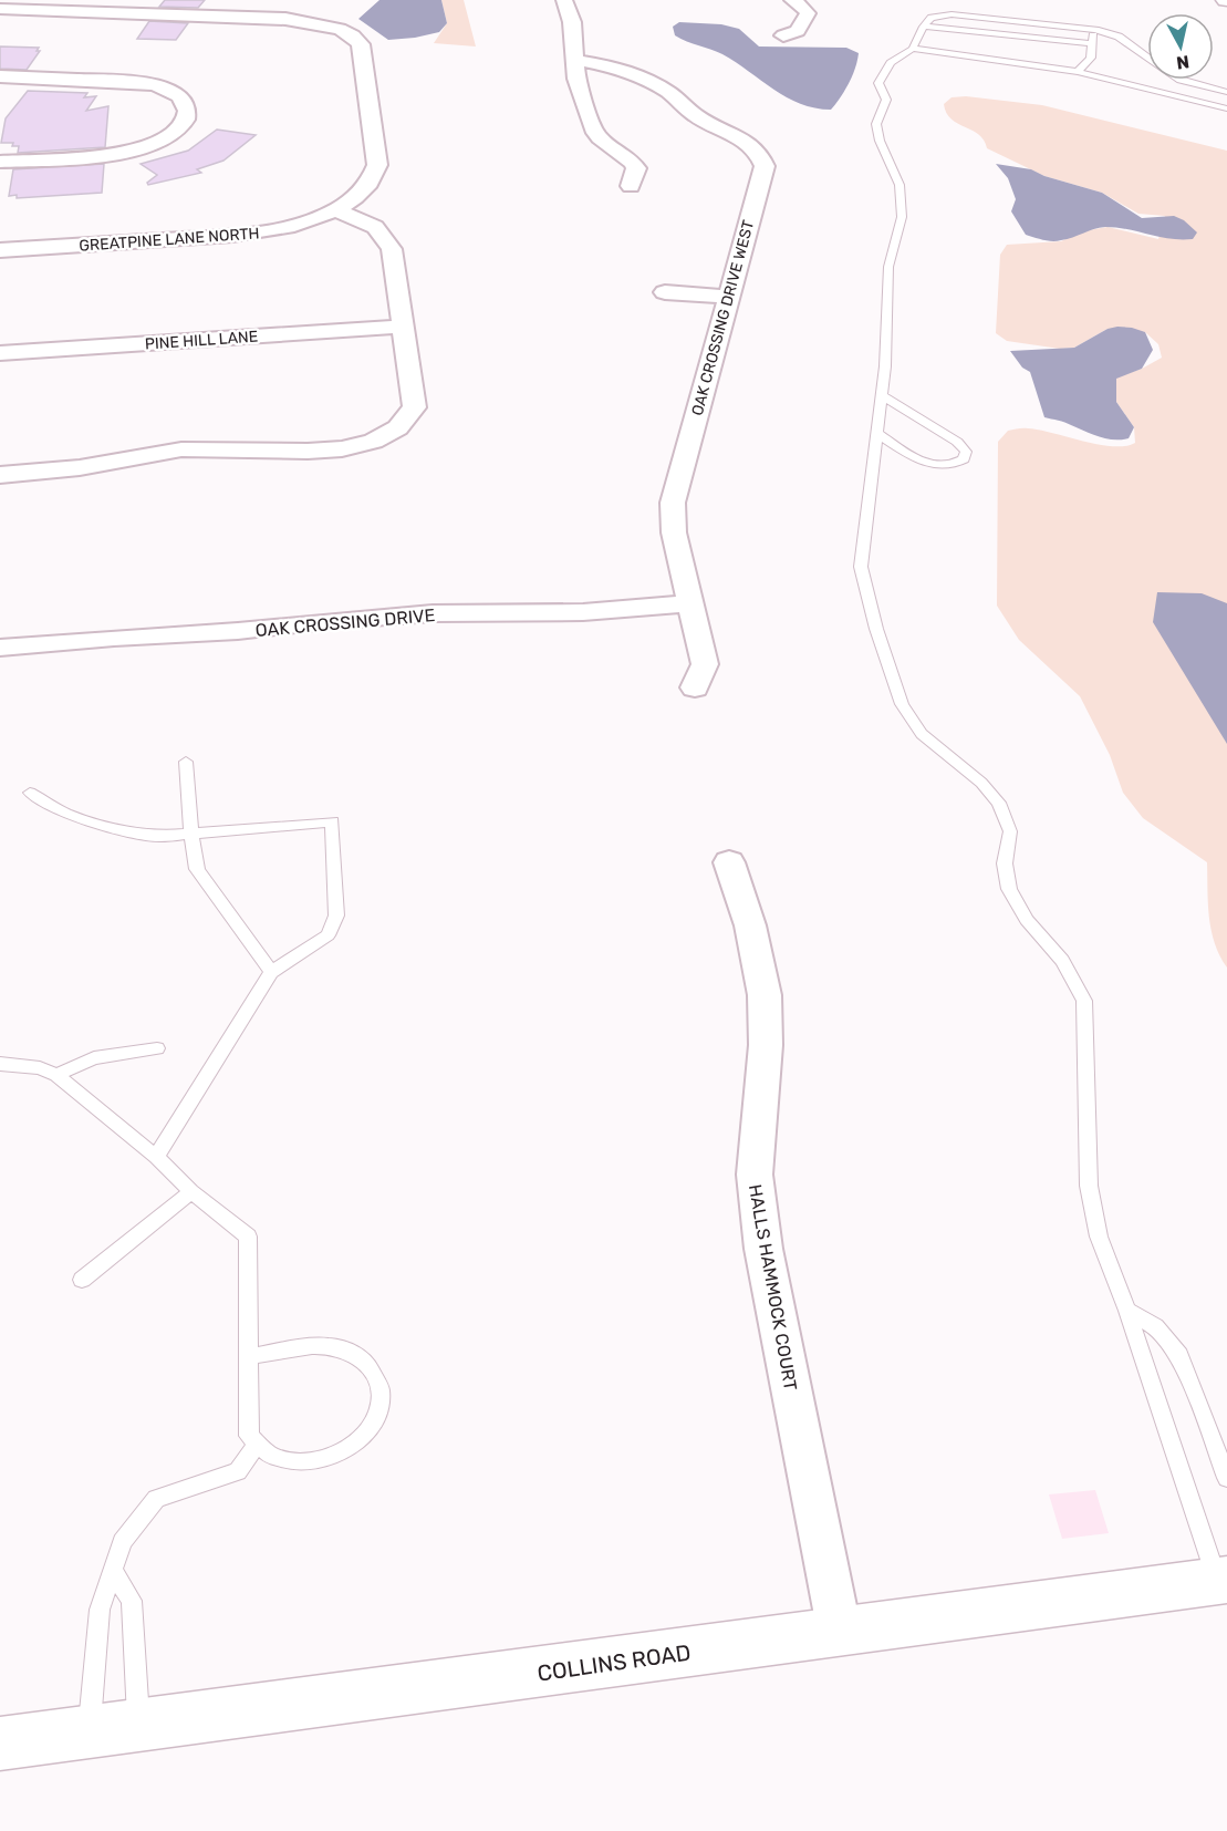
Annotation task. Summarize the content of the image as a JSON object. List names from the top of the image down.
{
  "streets": {
    "street": [
      "GREATPINE LANE NORTH",
      "OAK CROSSING DRIVE WEST",
      "PINE HILL LANE",
      "OAK CROSSING DRIVE",
      "HALLS HAMMOCK COURT",
      "COLLINS ROAD"
    ]
  },
  "crossings": [
    ["OAK CROSSING DRIVE WEST", "OAK CROSSING DRIVE"],
    ["HALLS HAMMOCK COURT", "COLLINS ROAD"]
  ],
  "north": "bottom"
}
